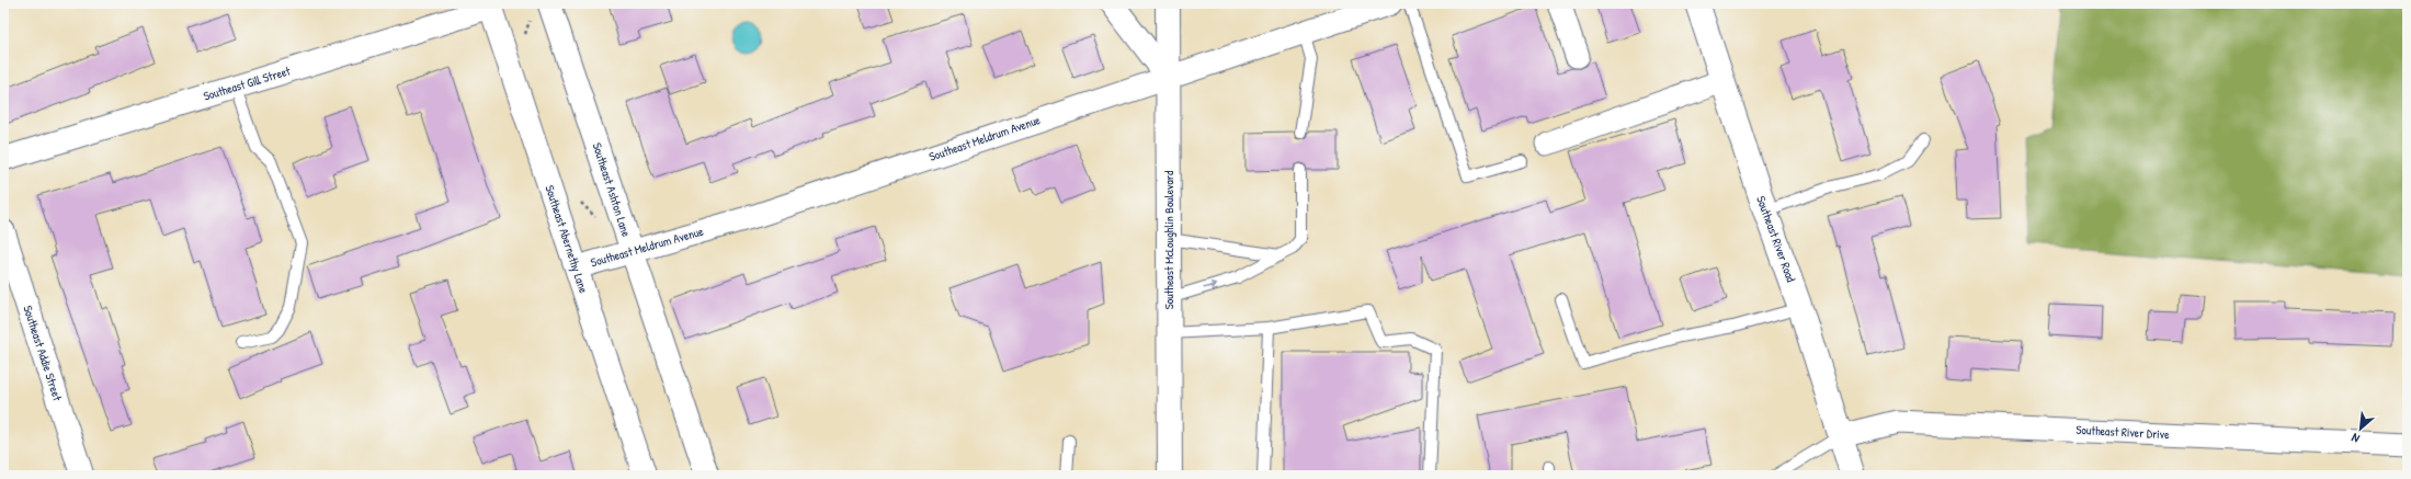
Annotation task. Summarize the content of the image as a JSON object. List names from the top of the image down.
{
  "streets": {
    "street": [
      "Southeast Gill Street",
      "Southeast Meldrum Avenue",
      "Southeast Ashton Lane",
      "Southeast Abernethy Lane",
      "Southeast River Road",
      "Southeast McLoughlin Boulevard",
      "Southeast Addie Street",
      "Southeast River Drive"
    ]
  },
  "crossings": [
    ["Southeast Gill Street", "Southeast Abernethy Lane"],
    ["Southeast Meldrum Avenue", "Southeast Ashton Lane"],
    ["Southeast Meldrum Avenue", "Southeast Abernethy Lane"],
    ["Southeast Meldrum Avenue", "Southeast McLoughlin Boulevard"],
    ["Southeast River Road", "Southeast River Drive"]
  ],
  "north": "bottom left"
}
